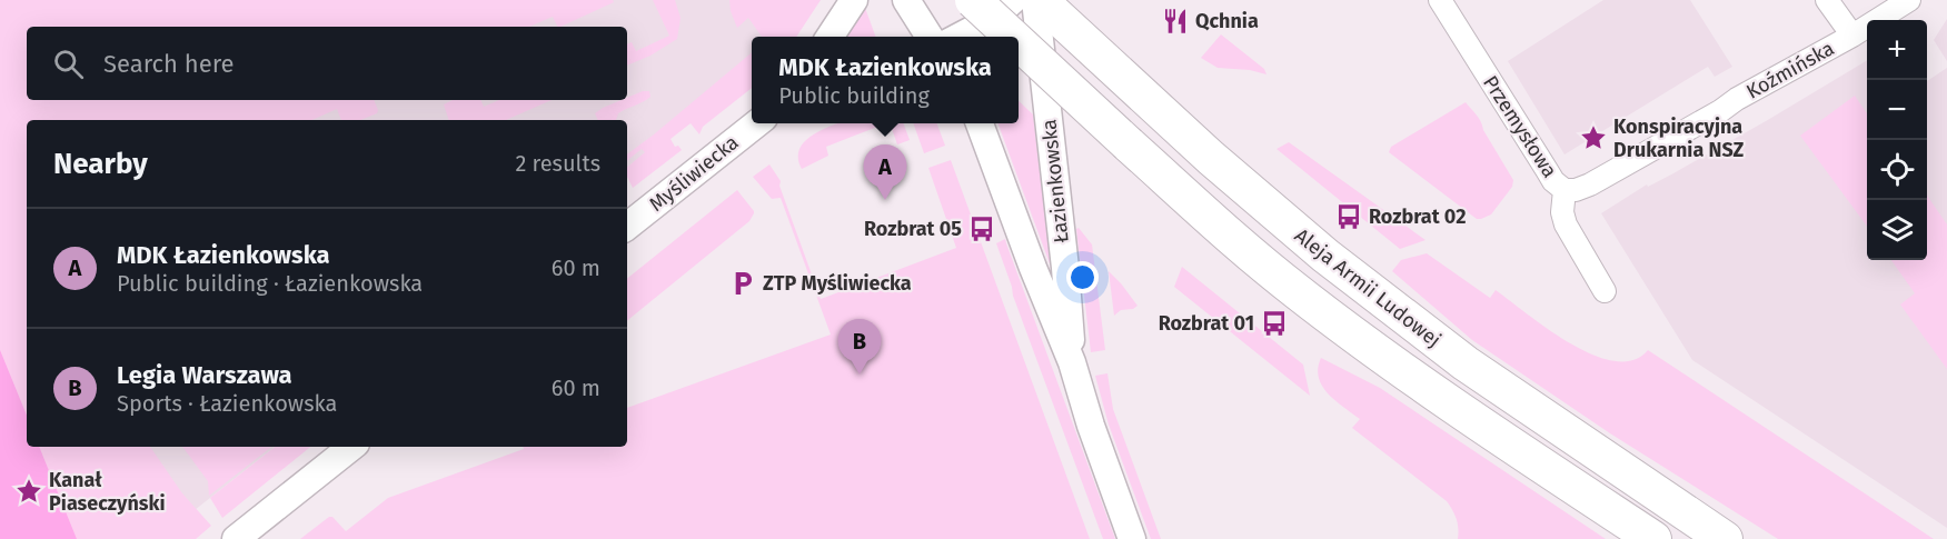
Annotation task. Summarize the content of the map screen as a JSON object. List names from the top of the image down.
{
  "streets": {
    "main road": ["Aleja Armii Ludowej"],
    "street": [
      "Koźmińska",
      "Przemysłowa",
      "Myśliwiecka",
      "Łazienkowska"
    ]
  },
  "crossings": [
    ["Koźmińska", "Przemysłowa"],
    ["Łazienkowska", "Aleja Armii Ludowej"]
  ],
  "places": {
    "restaurant": ["Qchnia"],
    "place": ["Konspiracyjna Drukarnia NSZ", "Kanał Piaseczyński"],
    "bus stop": ["Rozbrat 02", "Rozbrat 05", "Rozbrat 01"],
    "parking": ["ZTP Myśliwiecka"]
  },
  "page": {
    "map_buttons": ["+", "−"],
    "search": "Search here",
    "popup": ["MDK Łazienkowska", "Public building"],
    "heading": ["Nearby", "2 results"],
    "pins": ["A", "B"],
    "list": [
      {
        "mark": "A",
        "name": "MDK Łazienkowska",
        "note": "Public building · Łazienkowska",
        "value": "60 m"
      },
      {
        "mark": "B",
        "name": "Legia Warszawa",
        "note": "Sports · Łazienkowska",
        "value": "60 m"
      }
    ]
  }
}
